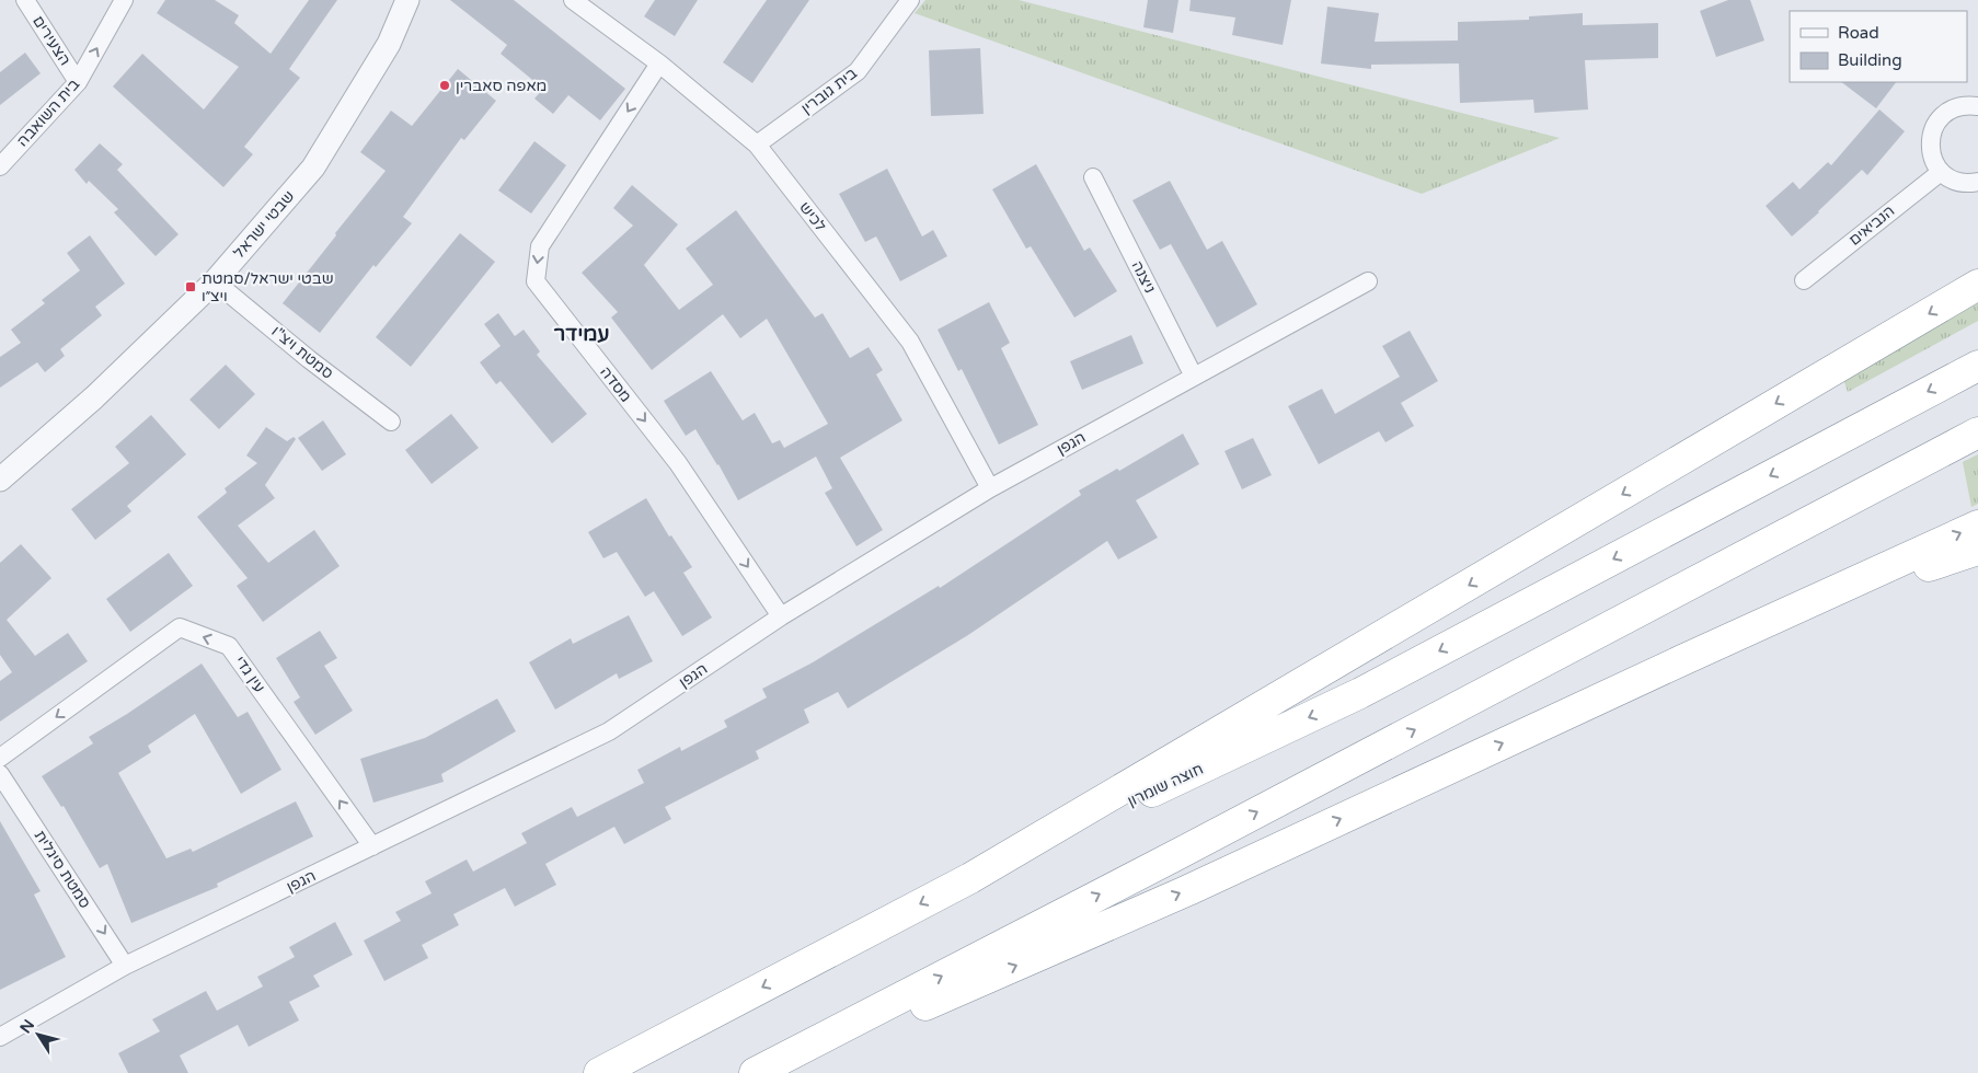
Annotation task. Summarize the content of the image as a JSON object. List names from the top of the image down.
{
  "streets": {
    "highway": ["חוצה שומרון"],
    "street": [
      "הצעירים",
      "בית גוברין",
      "בית השואבה",
      "לכיש",
      "שבטי ישראל",
      "הנביאים",
      "ניצנה",
      "סמטת ויצ\"ו",
      "מסדה",
      "הגפן",
      "עין גדי",
      "סמטת סיגלית"
    ]
  },
  "crossings": [
    ["הצעירים", "בית השואבה"],
    ["בית גוברין", "לכיש"],
    ["לכיש", "מסדה"],
    ["לכיש", "הגפן"],
    ["שבטי ישראל", "סמטת ויצ\"ו"],
    ["ניצנה", "הגפן"],
    ["מסדה", "הגפן"],
    ["הגפן", "עין גדי"],
    ["הגפן", "סמטת סיגלית"]
  ],
  "one_way": ["בית השואבה", "מסדה", "סמטת סיגלית"],
  "districts": ["עמידר"],
  "places": {
    "other": ["מאפה סאברין"],
    "transit": ["שבטי ישראל/סמטת ויצ״ו"]
  },
  "legend": ["Road", "Building"],
  "north": "top left"
}
